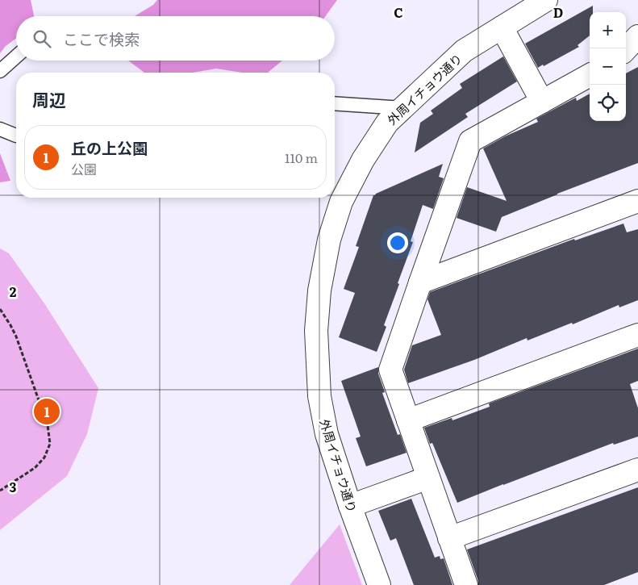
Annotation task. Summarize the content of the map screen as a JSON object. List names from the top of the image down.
{
  "streets": {
    "street": ["外周イチョウ通り"]
  },
  "page": {
    "map_buttons": ["+", "−"],
    "search": "ここで検索",
    "heading": "周辺",
    "list": [
      {
        "mark": "1",
        "name": "丘の上公園",
        "note": "公園",
        "value": "110 m"
      }
    ],
    "pins": "1"
  },
  "grid": {
    "columns": ["C", "D"],
    "rows": ["2", "3"]
  }
}
